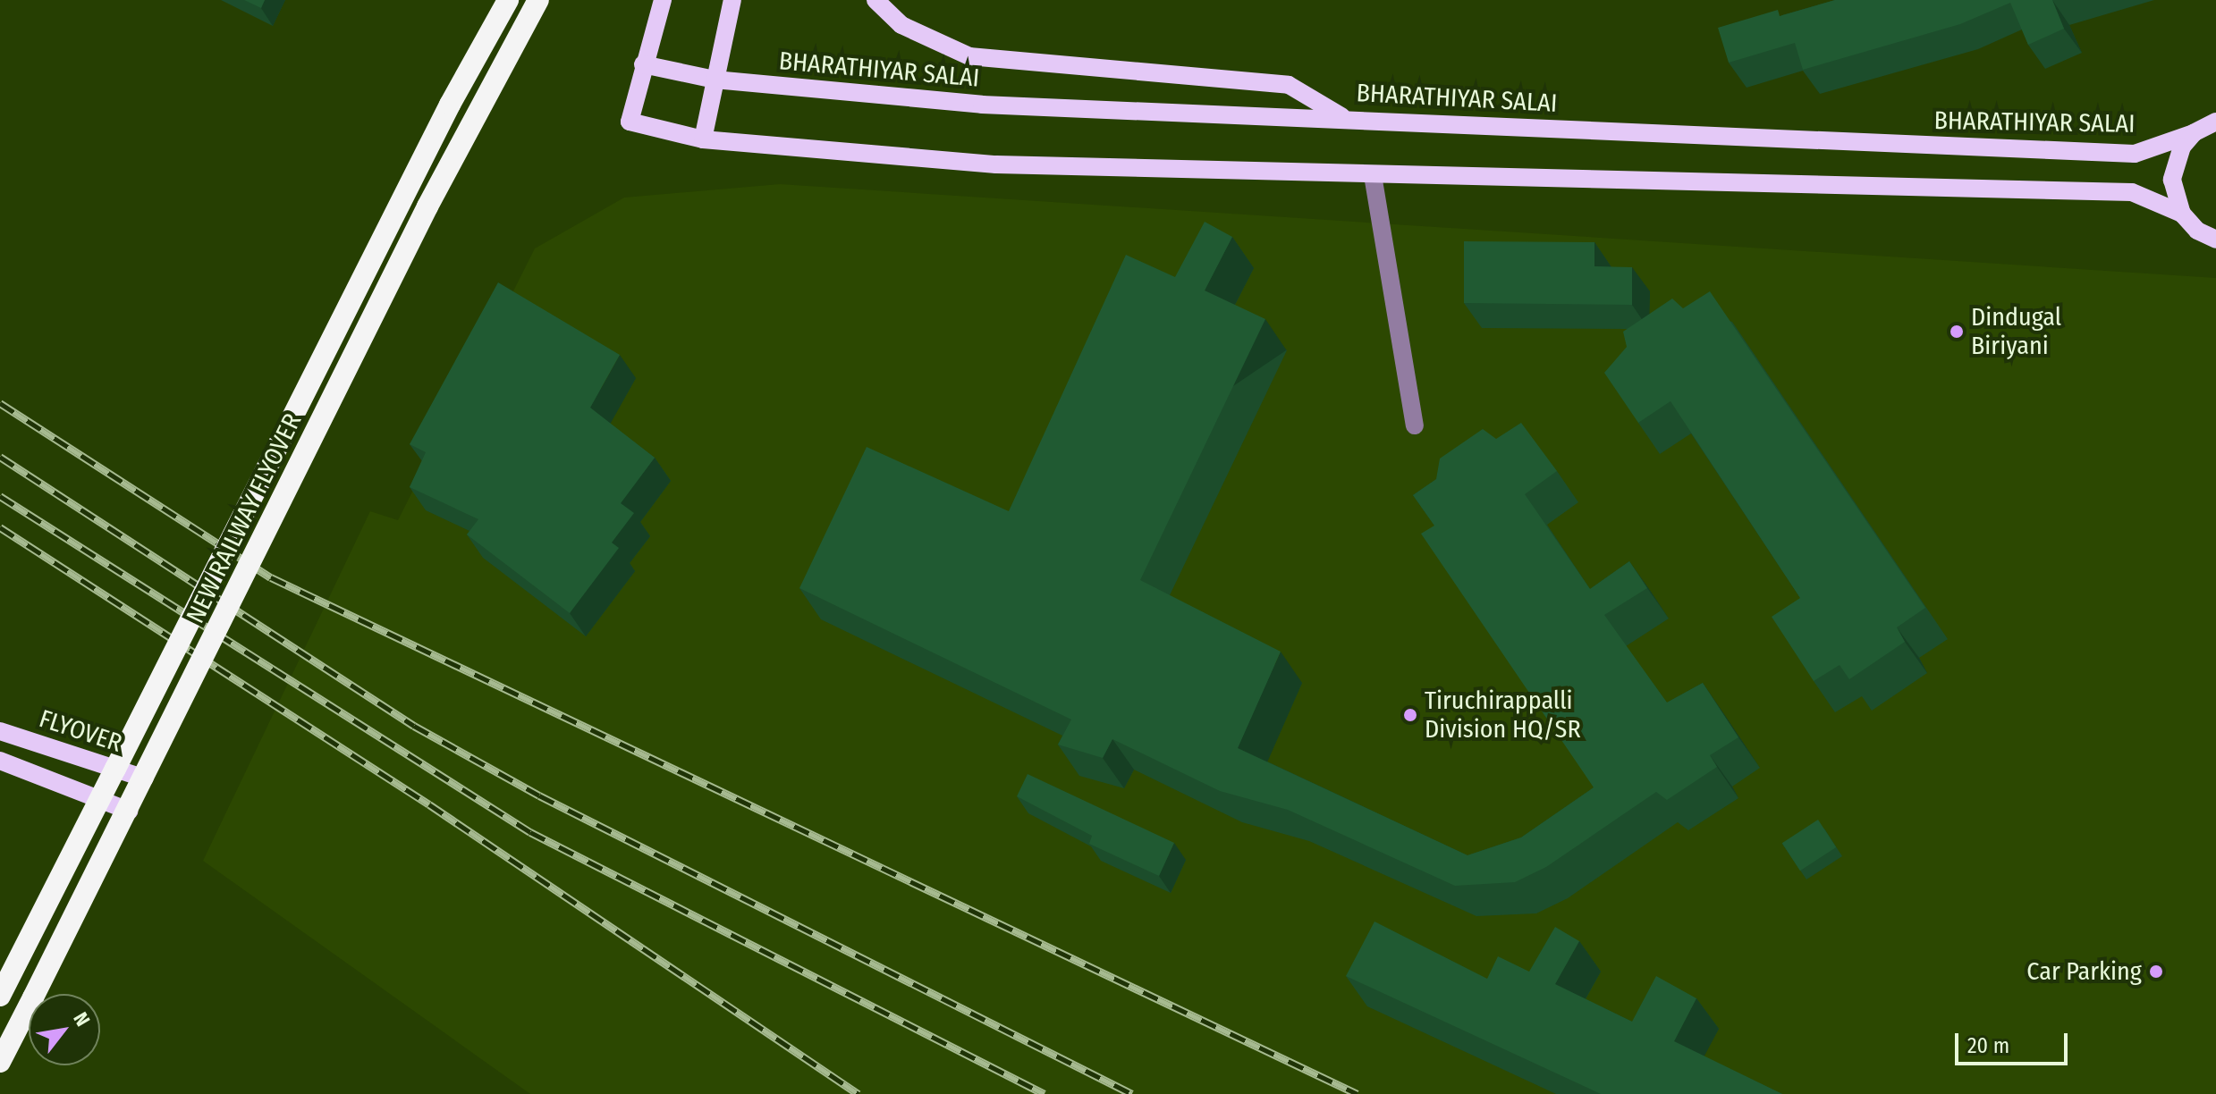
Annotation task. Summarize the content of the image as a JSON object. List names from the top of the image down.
{
  "streets": {
    "highway": ["NEW RAILWAY FLYOVER"],
    "main road": ["BHARATHIYAR SALAI", "FLYOVER"]
  },
  "crossings": [
    ["NEW RAILWAY FLYOVER", "FLYOVER"]
  ],
  "places": ["Dindugal Biriyani", "Tiruchirappalli Division HQ/SR", "Car Parking"],
  "scale_bar": "20 m",
  "north": "top right"
}
